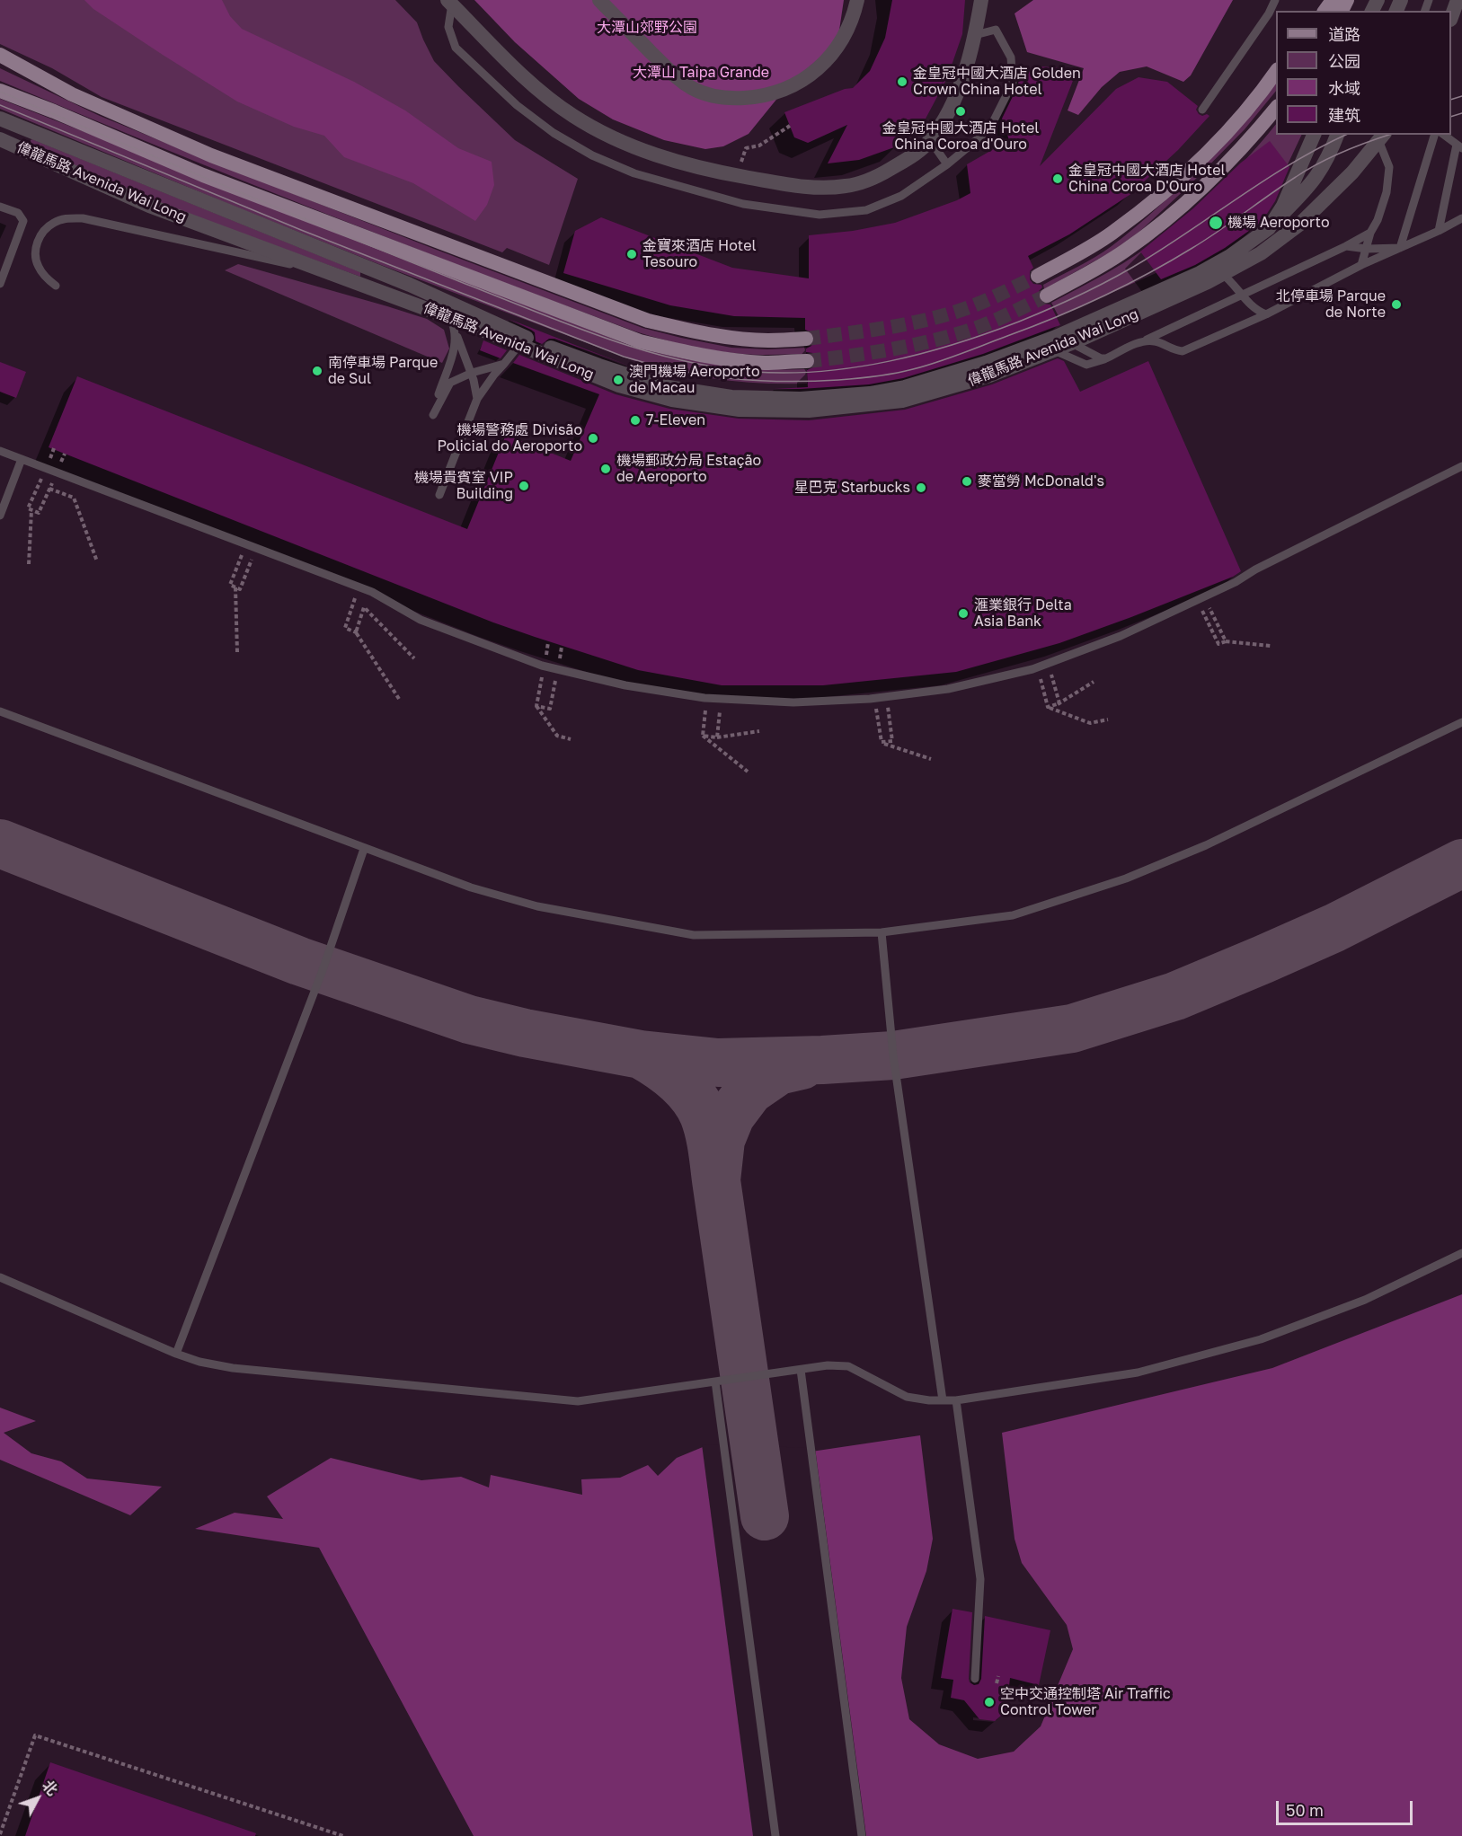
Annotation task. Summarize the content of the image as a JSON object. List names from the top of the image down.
{
  "streets": {
    "street": ["偉龍馬路 Avenida Wai Long"]
  },
  "parks": ["大潭山郊野公園", "大潭山 Taipa Grande"],
  "places": [
    "金皇冠中國大酒店 Golden Crown China Hotel",
    "金皇冠中國大酒店 Hotel China Coroa d'Ouro",
    "金皇冠中國大酒店 Hotel China Coroa D'Ouro",
    "機場 Aeroporto",
    "金寶來酒店 Hotel Tesouro",
    "北停車場 Parque de Norte",
    "南停車場 Parque de Sul",
    "澳門機場 Aeroporto de Macau",
    "7-Eleven",
    "機場警務處 Divisão Policial do Aeroporto",
    "機場郵政分局 Estação de Aeroporto",
    "麥當勞 McDonald's",
    "機場貴賓室 VIP Building",
    "星巴克 Starbucks",
    "滙業銀行 Delta Asia Bank",
    "空中交通控制塔 Air Traffic Control Tower"
  ],
  "legend": [
    "道路",
    "公园",
    "水域",
    "建筑"
  ],
  "scale_bar": "50 m",
  "north": "top right"
}
